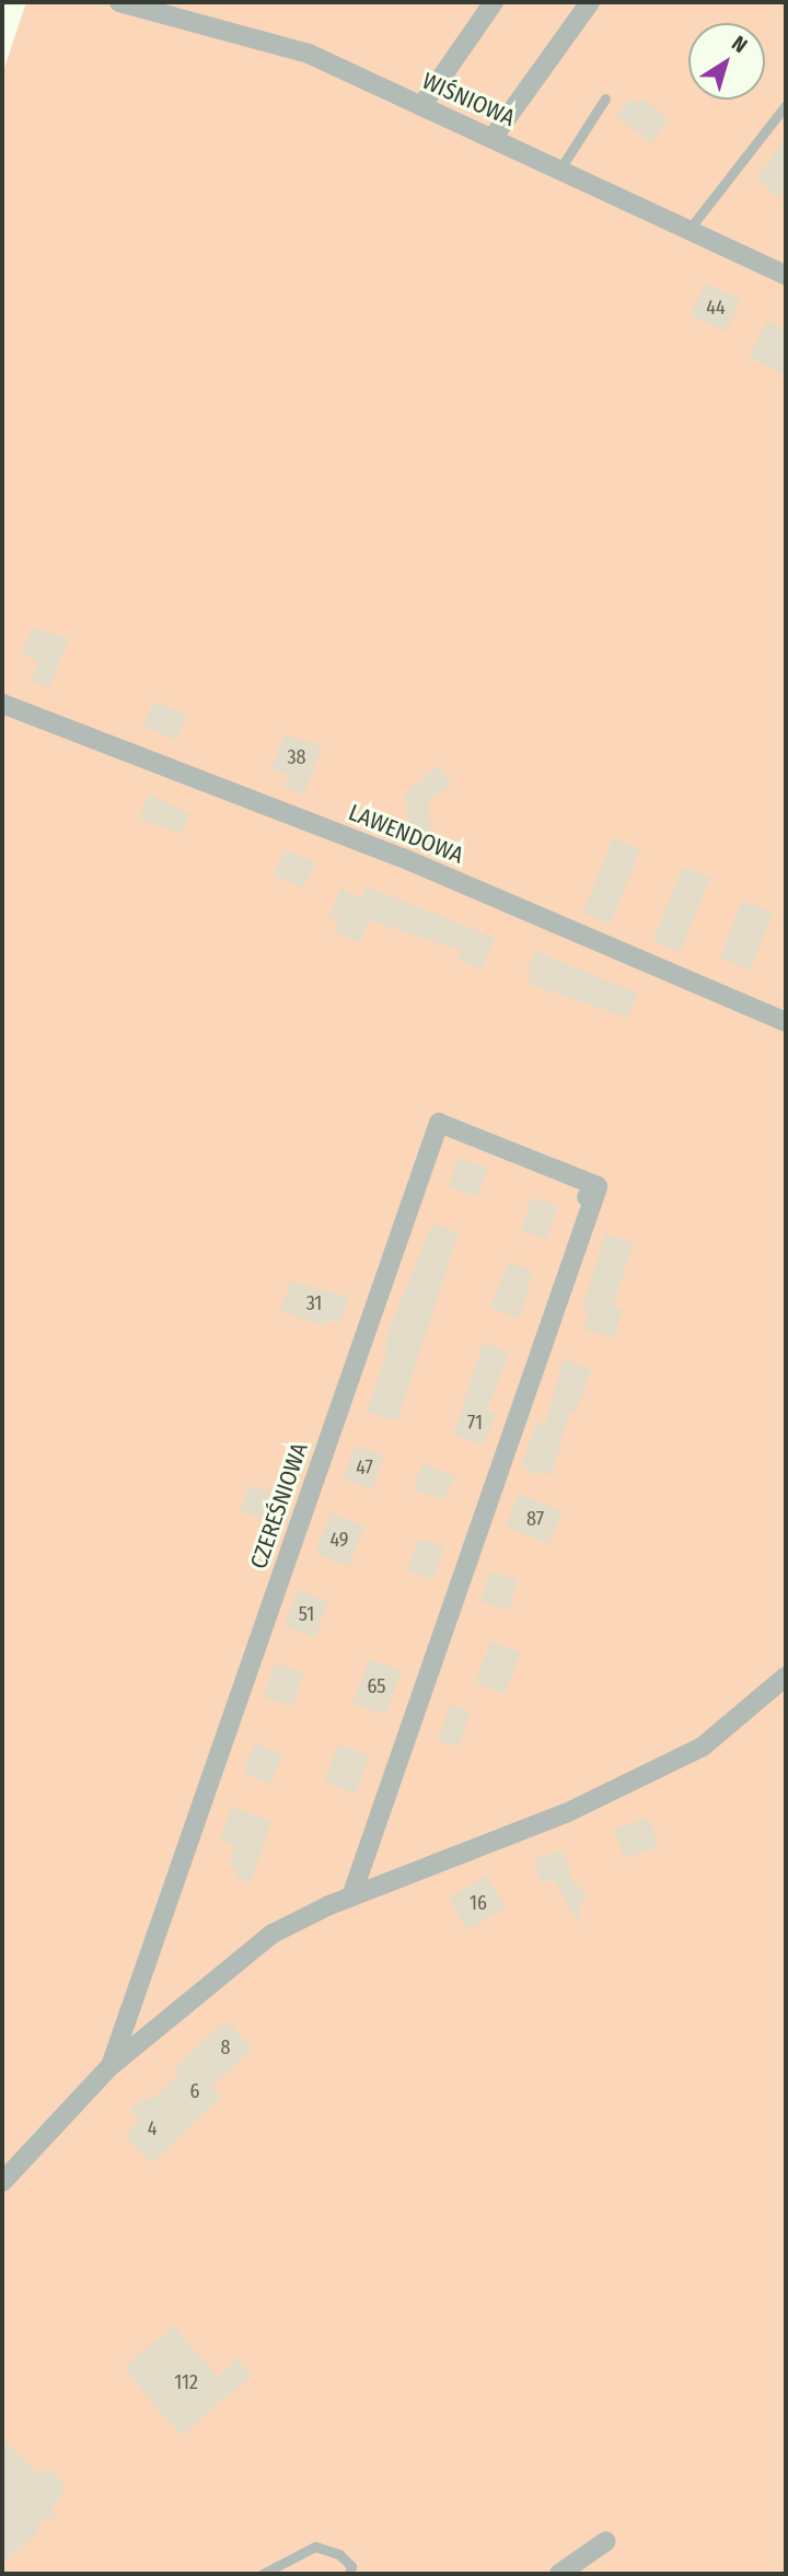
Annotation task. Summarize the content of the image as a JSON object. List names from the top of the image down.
{
  "streets": {
    "street": ["WIŚNIOWA", "LAWENDOWA", "CZEREŚNIOWA"]
  },
  "house_numbers": [
    "44",
    "38",
    "31",
    "71",
    "47",
    "87",
    "49",
    "51",
    "65",
    "16",
    "8",
    "6",
    "4",
    "112"
  ],
  "north": "top right"
}
